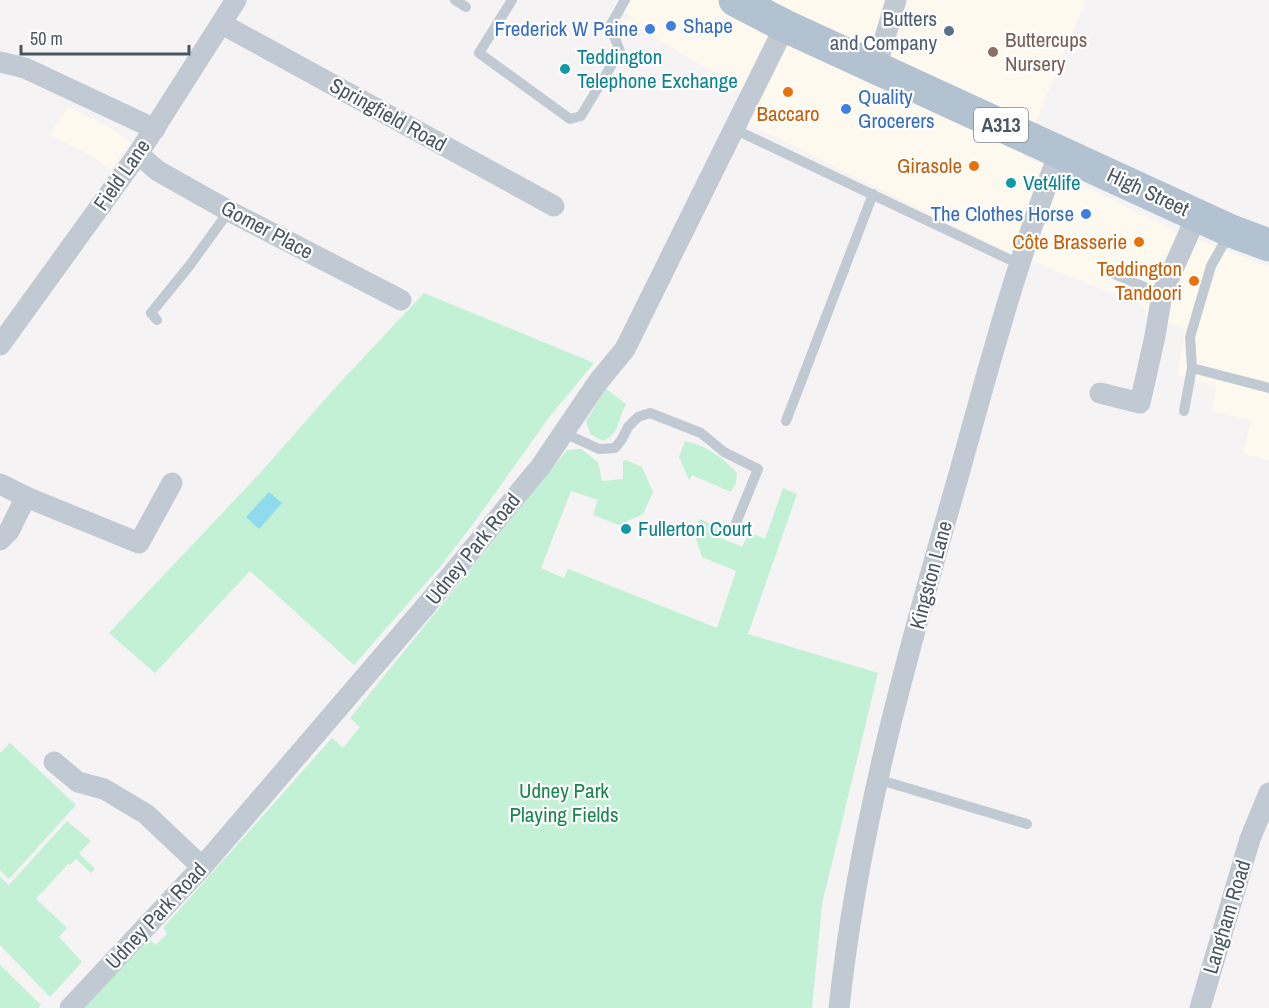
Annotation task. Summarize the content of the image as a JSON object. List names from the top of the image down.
{
  "streets": {
    "main road": ["A313", "High Street"],
    "street": [
      "Springfield Road",
      "Field Lane",
      "Gomer Place",
      "Udney Park Road",
      "Kingston Lane",
      "Langham Road"
    ]
  },
  "crossings": [
    ["Springfield Road", "Field Lane"],
    ["Field Lane", "Gomer Place"],
    ["High Street", "Udney Park Road"],
    ["High Street", "Kingston Lane"]
  ],
  "parks": ["Udney Park Playing Fields"],
  "places": [
    "Shape",
    "Frederick W Paine",
    "Butters and Company",
    "Buttercups Nursery",
    "Teddington Telephone Exchange",
    "Baccaro",
    "Quality Grocerers",
    "Girasole",
    "Vet4life",
    "The Clothes Horse",
    "Côte Brasserie",
    "Teddington Tandoori",
    "Fullerton Court"
  ],
  "scale_bar": "50 m"
}
